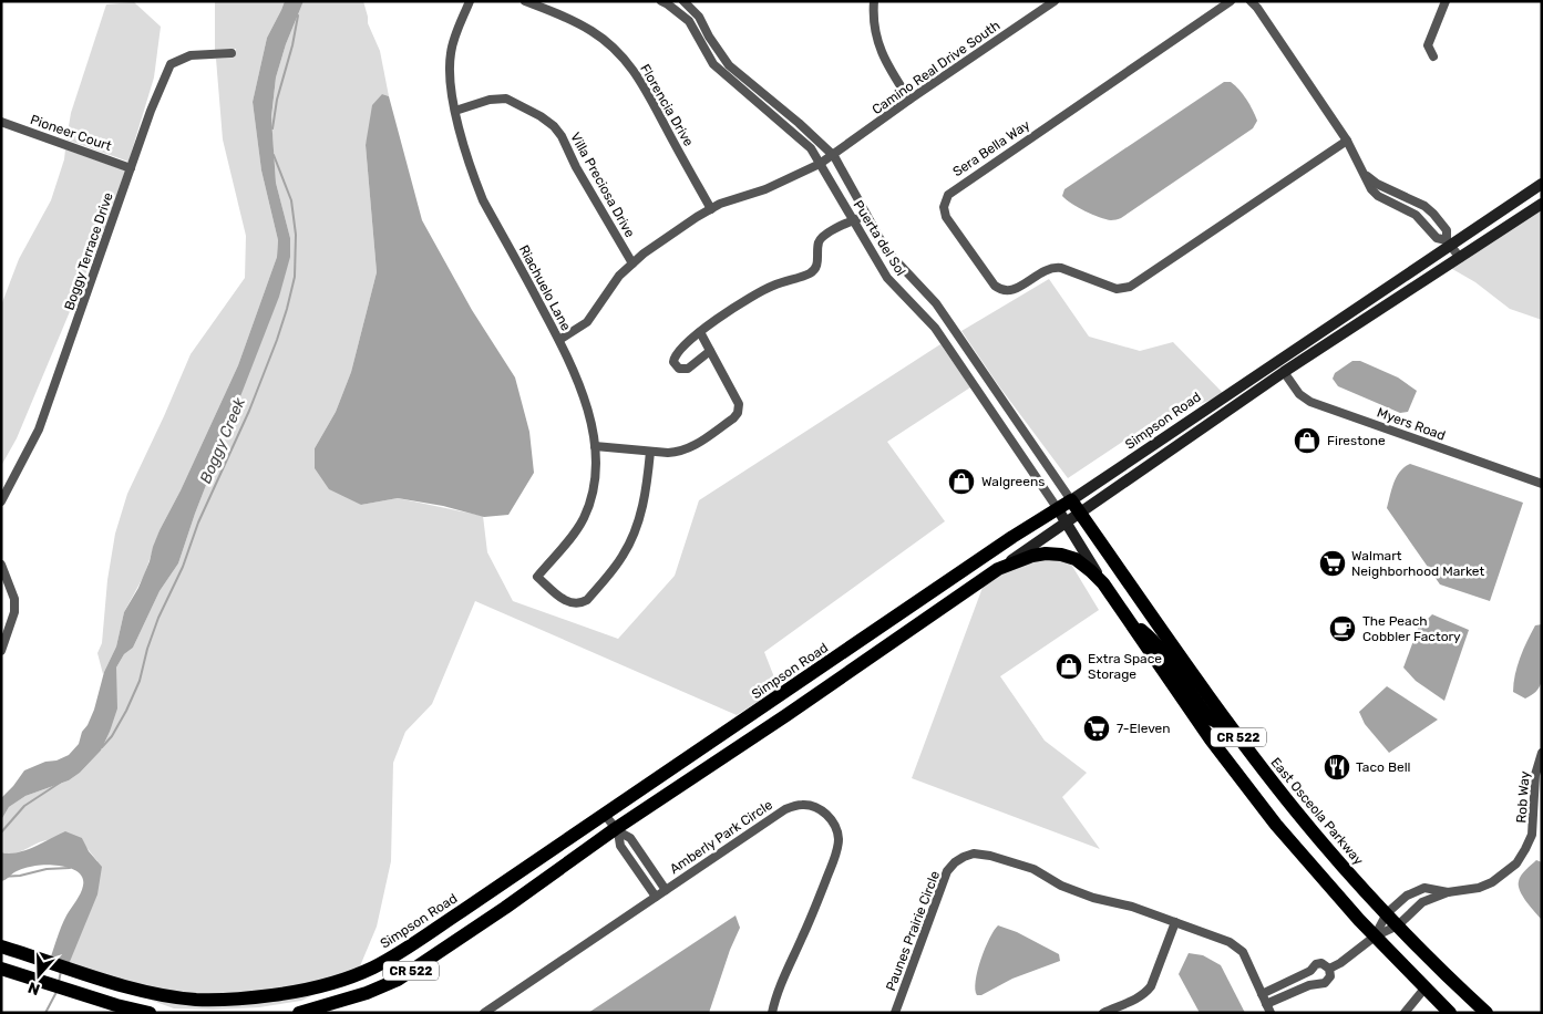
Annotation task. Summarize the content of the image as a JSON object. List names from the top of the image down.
{
  "streets": {
    "main road": ["Simpson Road", "CR 522", "East Osceola Parkway"],
    "street": [
      "Camino Real Drive South",
      "Florencia Drive",
      "Pioneer Court",
      "Sera Bella Way",
      "Villa Preciosa Drive",
      "Puerta del Sol",
      "Boggy Terrace Drive",
      "Riachuelo Lane",
      "Myers Road",
      "Rob Way",
      "Amberly Park Circle",
      "Paunes Prairie Circle"
    ]
  },
  "crossings": [
    ["Camino Real Drive South", "Florencia Drive"],
    ["Camino Real Drive South", "Villa Preciosa Drive"],
    ["Camino Real Drive South", "Puerta del Sol"],
    ["Camino Real Drive South", "Riachuelo Lane"],
    ["Pioneer Court", "Boggy Terrace Drive"],
    ["Villa Preciosa Drive", "Riachuelo Lane"],
    ["Puerta del Sol", "Simpson Road"],
    ["Puerta del Sol", "East Osceola Parkway"],
    ["Simpson Road", "East Osceola Parkway"],
    ["CR 522", "Rob Way"],
    ["Rob Way", "East Osceola Parkway"]
  ],
  "water": ["Boggy Creek"],
  "places": {
    "shop": ["Firestone", "Walgreens", "Extra Space Storage"],
    "supermarket": ["Walmart Neighborhood Market", "7-Eleven"],
    "cafe": ["The Peach Cobbler Factory"],
    "restaurant": ["Taco Bell"]
  },
  "north": "bottom"
}
